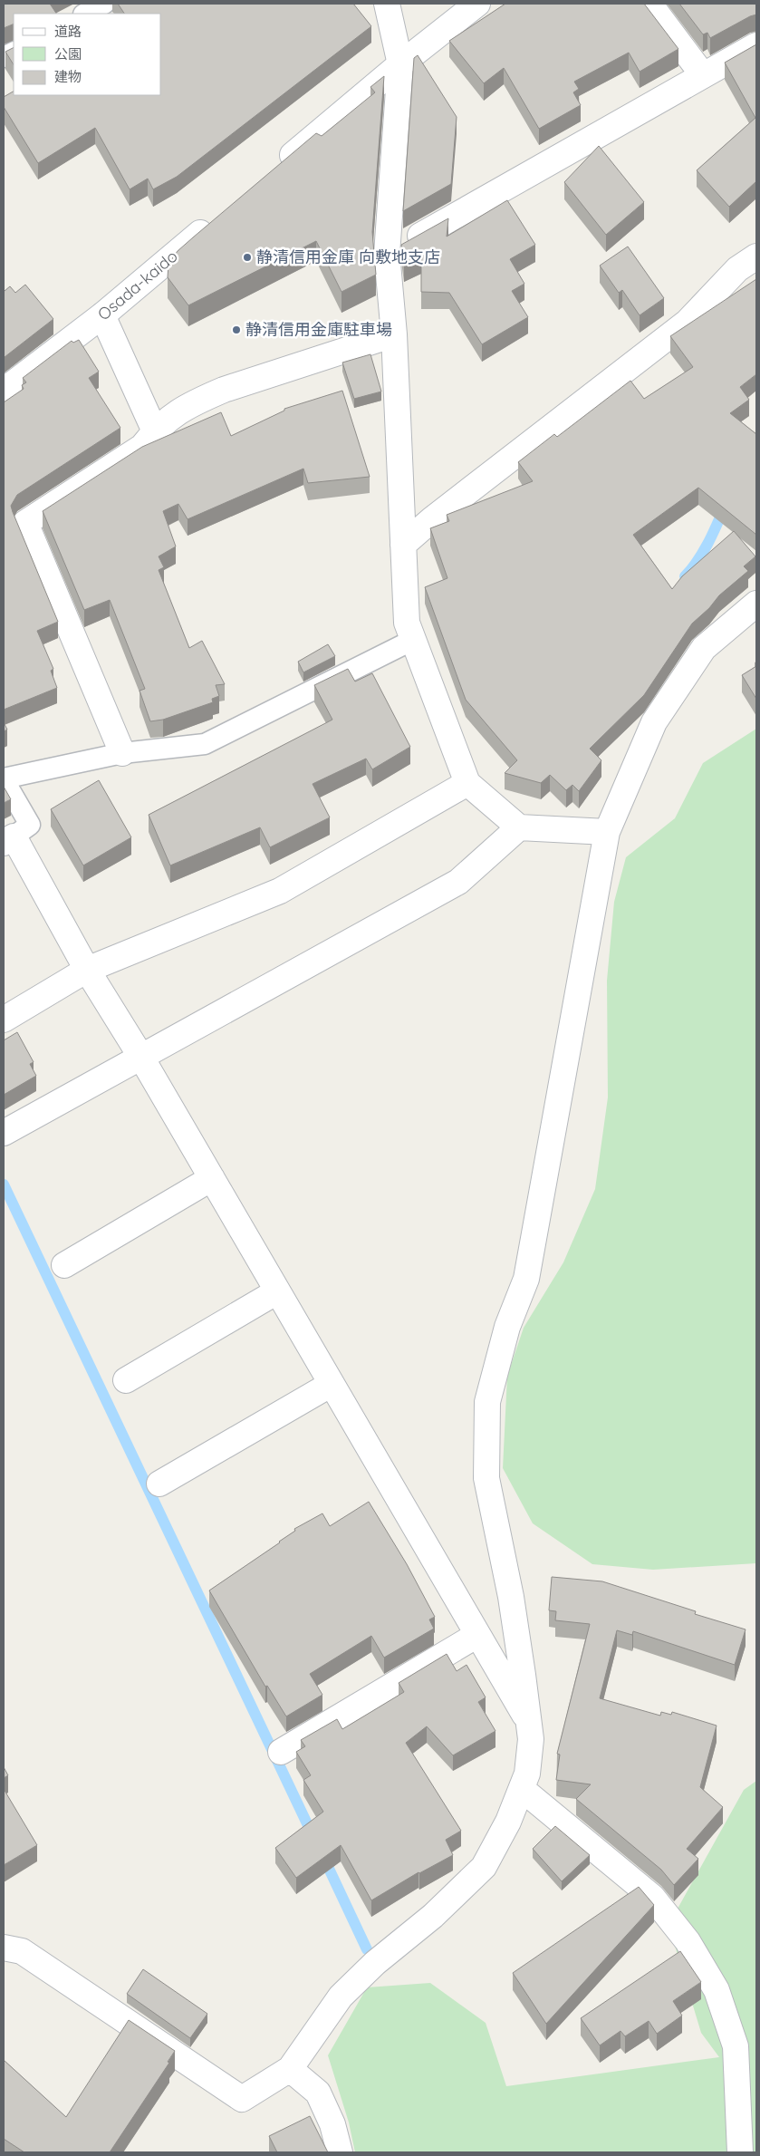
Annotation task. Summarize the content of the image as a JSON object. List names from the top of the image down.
{
  "streets": {
    "street": ["Osada-kaido"]
  },
  "places": ["静清信用金庫 向敷地支店", "静清信用金庫駐車場"],
  "legend": ["道路", "公園", "建物"]
}
